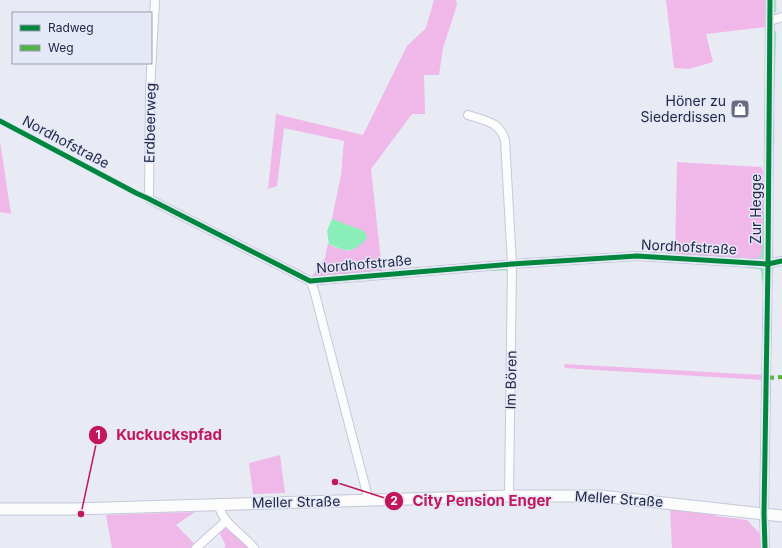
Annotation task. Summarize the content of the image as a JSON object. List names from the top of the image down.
{
  "streets": {
    "main road": ["Meller Straße"],
    "street": [
      "Erdbeerweg",
      "Nordhofstraße",
      "Zur Hegge",
      "Im Bören"
    ]
  },
  "crossings": [
    ["Erdbeerweg", "Nordhofstraße"],
    ["Nordhofstraße", "Zur Hegge"],
    ["Nordhofstraße", "Im Bören"],
    ["Zur Hegge", "Meller Straße"],
    ["Im Bören", "Meller Straße"]
  ],
  "places": {
    "shop": ["Höner zu Siederdissen"],
    "other": ["City Pension Enger", "Kuckuckspfad"]
  },
  "legend": ["Radweg", "Weg"]
}
